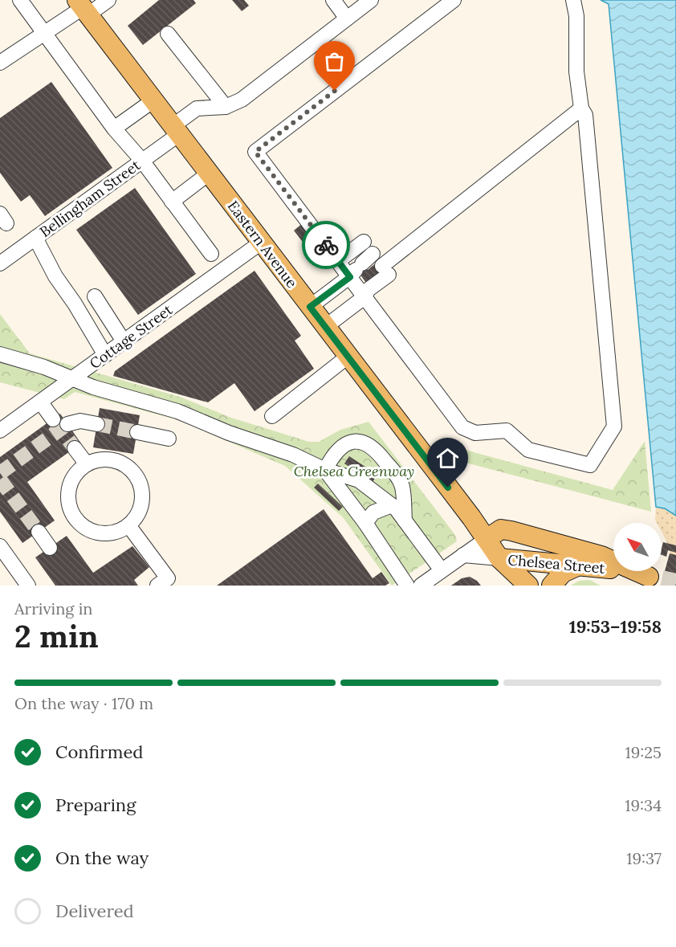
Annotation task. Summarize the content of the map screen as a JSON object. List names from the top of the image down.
{
  "streets": {
    "main road": ["Eastern Avenue", "Chelsea Street"],
    "street": ["Bellingham Street", "Cottage Street"]
  },
  "crossings": [
    ["Bellingham Street", "Eastern Avenue"],
    ["Eastern Avenue", "Cottage Street"],
    ["Eastern Avenue", "Chelsea Street"]
  ],
  "parks": ["Chelsea Greenway"],
  "north": "top left",
  "page": {
    "heading": ["2 min", "Arriving in", "19:53–19:58"],
    "bar": "On the way · 170 m",
    "list": [
      ["Confirmed", "19:25"],
      ["Preparing", "19:34"],
      ["On the way", "19:37"],
      "Delivered"
    ]
  }
}
